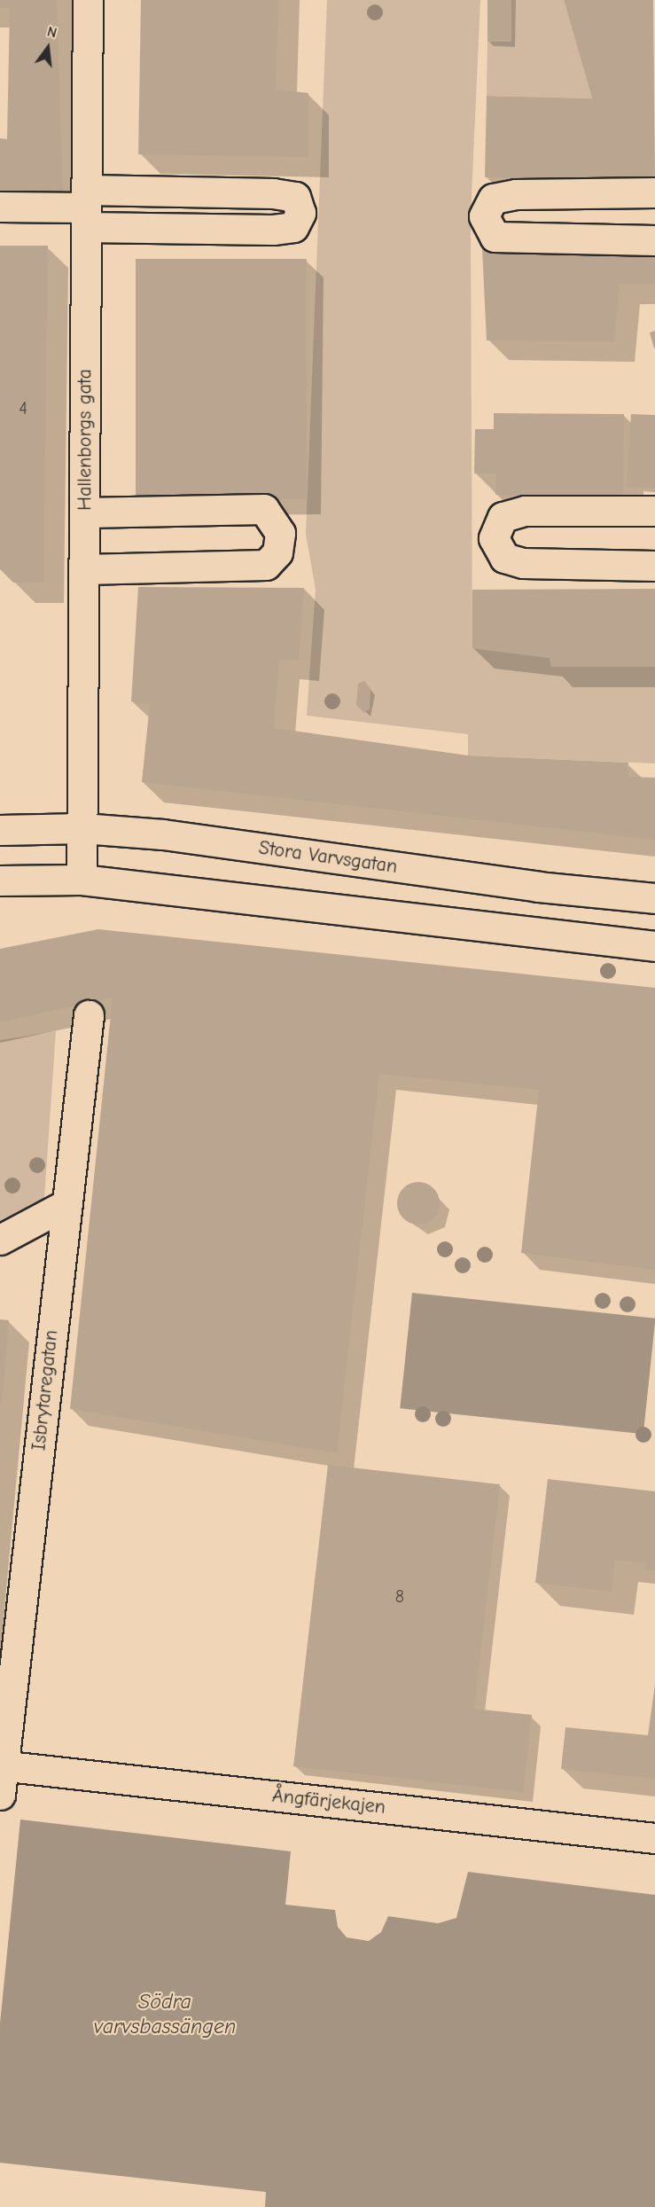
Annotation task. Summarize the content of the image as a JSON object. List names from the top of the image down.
{
  "streets": {
    "street": [
      "Hallenborgs gata",
      "Stora Varvsgatan",
      "Isbrytaregatan",
      "Ångfärjekajen"
    ]
  },
  "crossings": [
    ["Hallenborgs gata", "Stora Varvsgatan"],
    ["Isbrytaregatan", "Ångfärjekajen"]
  ],
  "water": ["Södra varvsbassängen"],
  "house_numbers": ["4", "8"],
  "north": "top"
}
